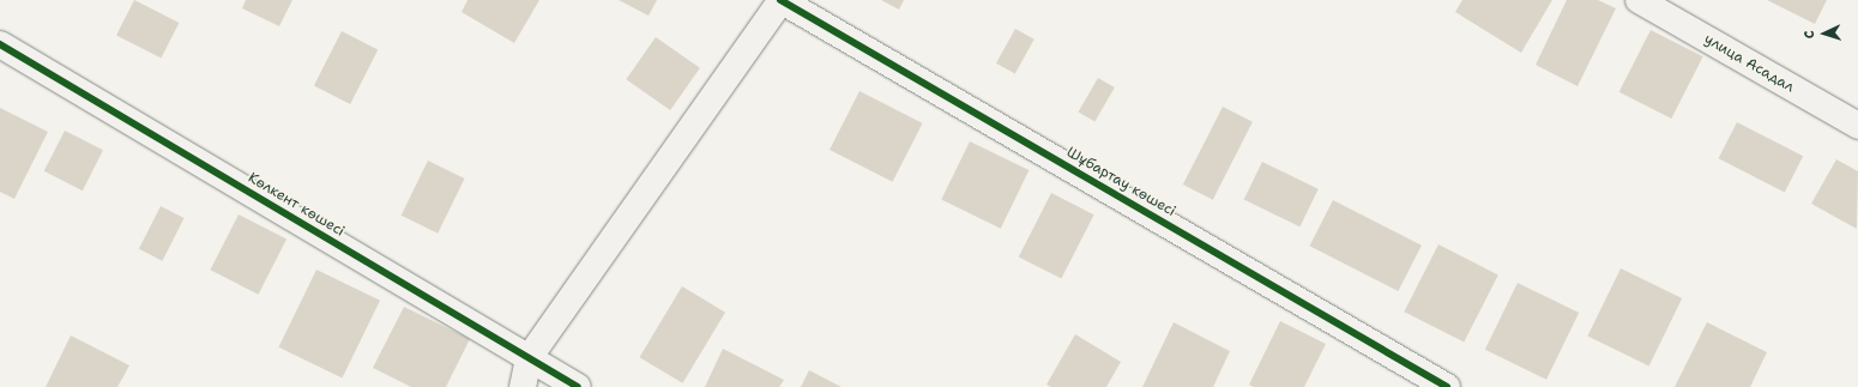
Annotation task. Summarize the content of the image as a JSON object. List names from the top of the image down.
{
  "streets": {
    "street": ["улица Асадал", "Шұбартау көшесі", "Көлкент көшесі"]
  },
  "north": "left"
}
